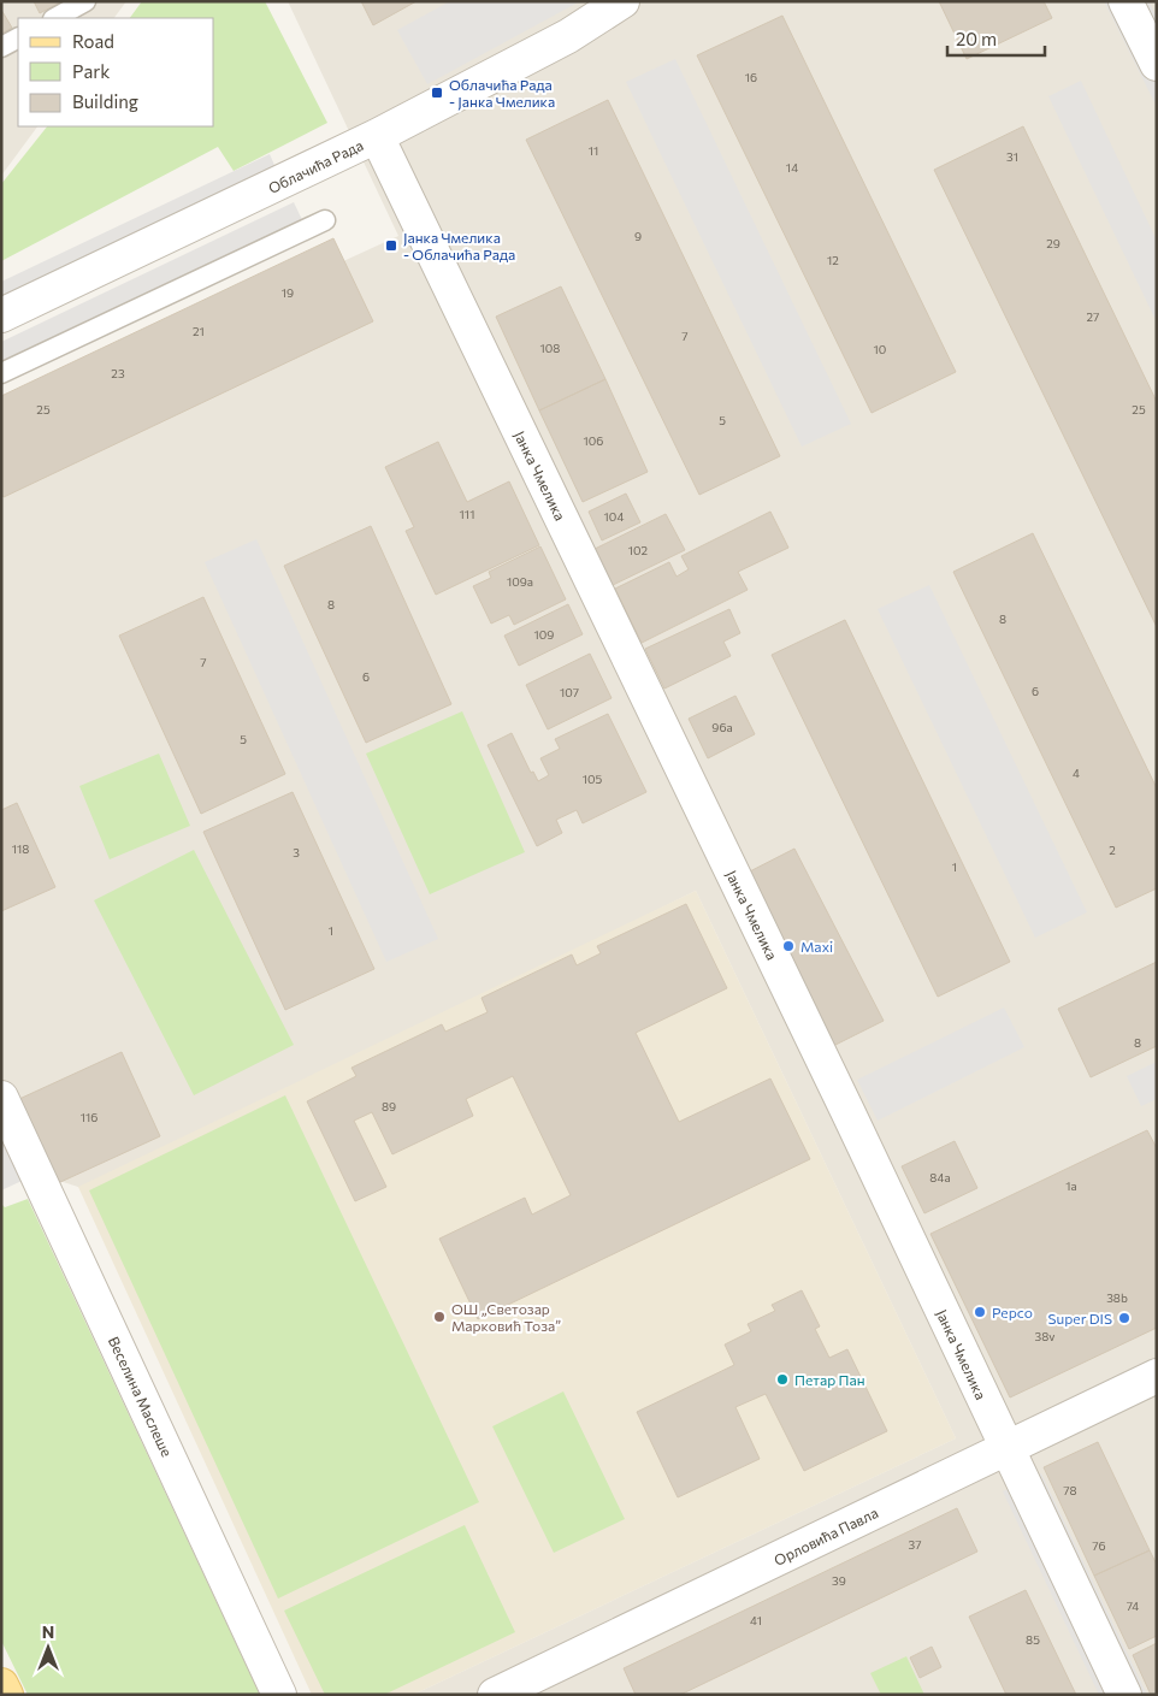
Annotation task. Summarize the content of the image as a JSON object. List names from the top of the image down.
{
  "streets": {
    "street": [
      "Облачића Рада",
      "Јанка Чмелика",
      "Веселина Маслеше",
      "Орловића Павла"
    ]
  },
  "crossings": [
    ["Облачића Рада", "Јанка Чмелика"],
    ["Јанка Чмелика", "Орловића Павла"]
  ],
  "places": {
    "transit": ["Облачића Рада - Јанка Чмелика", "Јанка Чмелика - Облачића Рада"],
    "other": [
      "Maxi",
      "Pepco",
      "ОШ „Светозар Марковић Тоза”",
      "Super DIS",
      "Петар Пан"
    ]
  },
  "house_numbers": [
    "16",
    "11",
    "31",
    "14",
    "9",
    "29",
    "12",
    "19",
    "27",
    "21",
    "7",
    "108",
    "10",
    "23",
    "25",
    "25",
    "5",
    "106",
    "111",
    "104",
    "102",
    "109a",
    "8",
    "8",
    "109",
    "7",
    "6",
    "6",
    "107",
    "96a",
    "5",
    "4",
    "105",
    "118",
    "2",
    "3",
    "1",
    "1",
    "8",
    "89",
    "116",
    "84a",
    "1a",
    "38b",
    "38v",
    "78",
    "37",
    "76",
    "39",
    "74",
    "41",
    "85"
  ],
  "legend": ["Road", "Park", "Building"],
  "scale_bar": "20 m",
  "north": "top"
}
